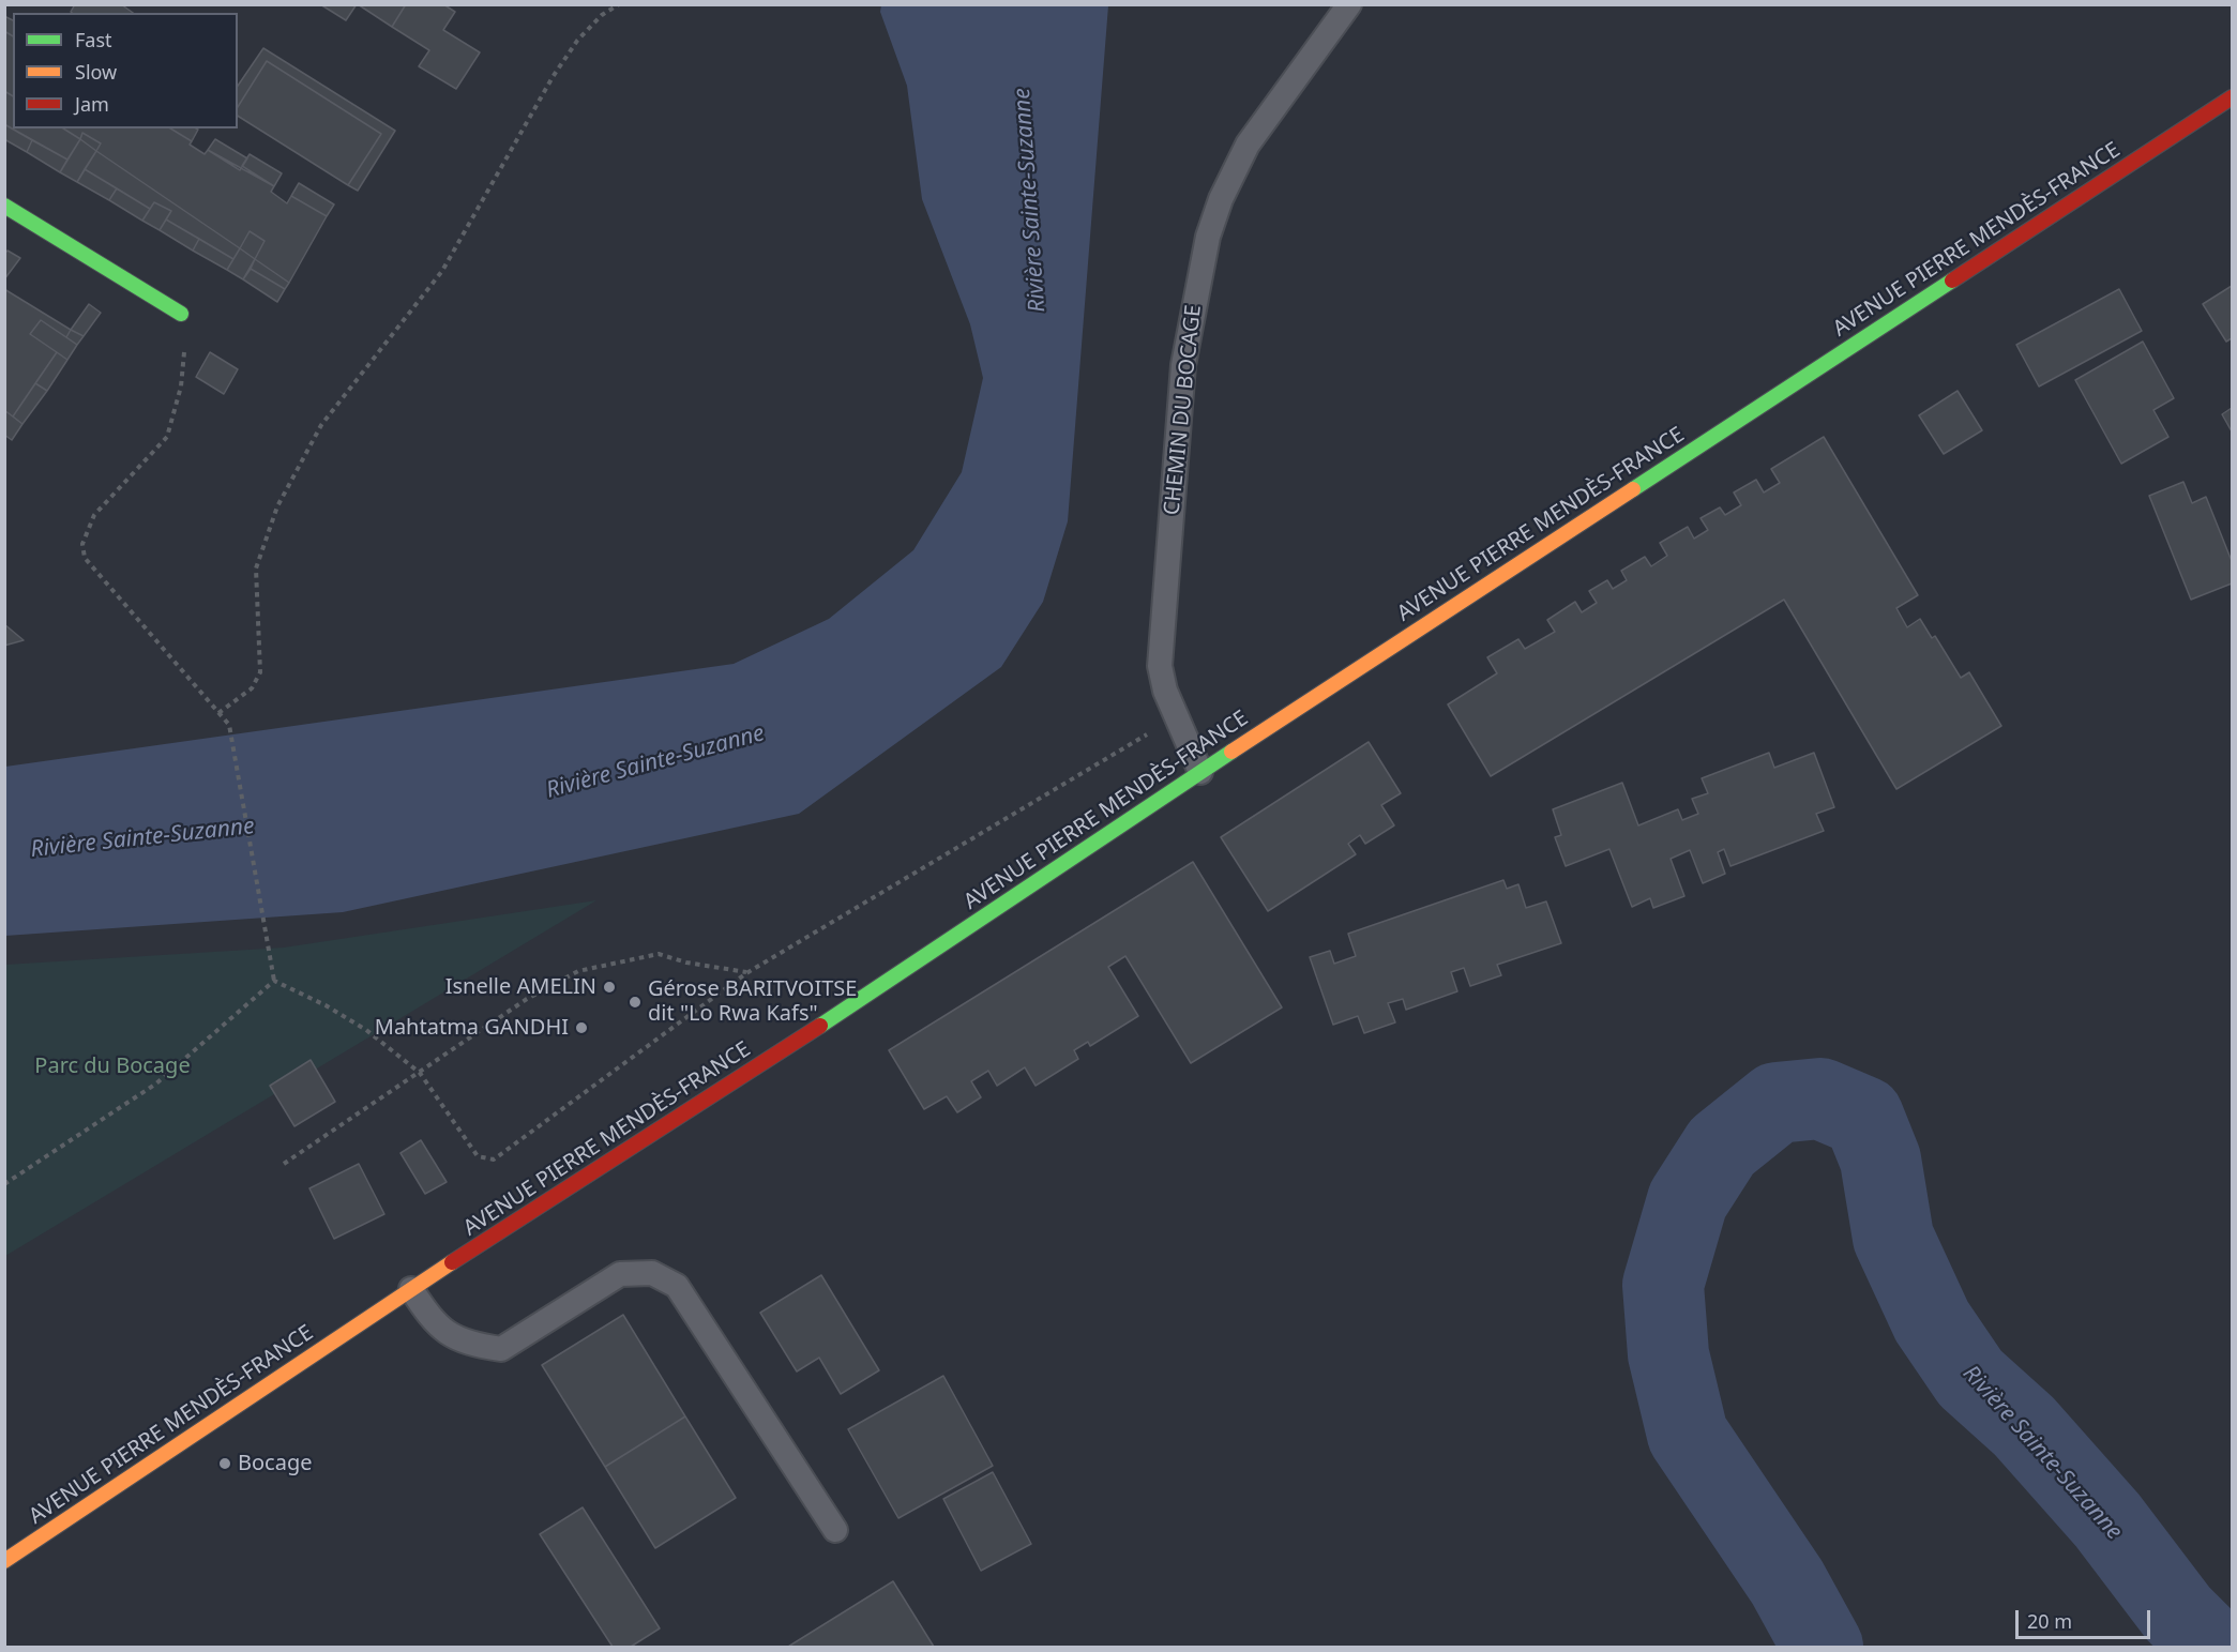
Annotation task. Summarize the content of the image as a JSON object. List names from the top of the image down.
{
  "streets": {
    "main road": ["AVENUE PIERRE MENDÈS-FRANCE"],
    "lane": ["CHEMIN DU BOCAGE"]
  },
  "crossings": [
    ["AVENUE PIERRE MENDÈS-FRANCE", "CHEMIN DU BOCAGE"]
  ],
  "water": ["Rivière Sainte-Suzanne"],
  "parks": ["Parc du Bocage"],
  "places": [
    "Isnelle AMELIN",
    "Gérose BARITVOITSE dit \"Lo Rwa Kafs\"",
    "Mahtatma GANDHI",
    "Bocage"
  ],
  "legend": ["Fast", "Slow", "Jam"],
  "scale_bar": "20 m"
}
